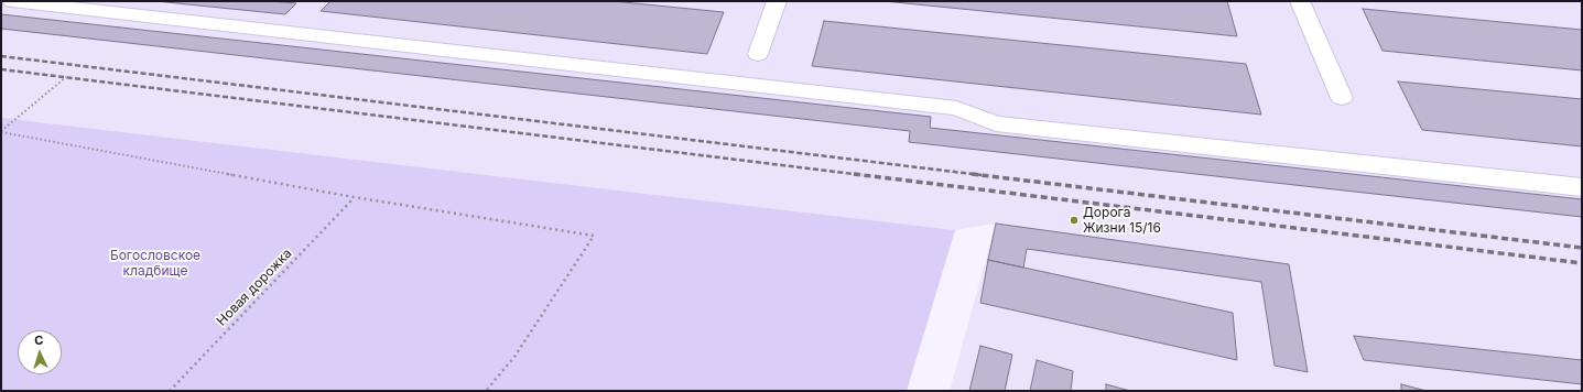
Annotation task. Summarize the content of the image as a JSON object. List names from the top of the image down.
{
  "streets": {
    "path": ["Новая дорожка"]
  },
  "parks": ["Богословское кладбище"],
  "places": ["Дорога Жизни 15/16"],
  "north": "top"
}
